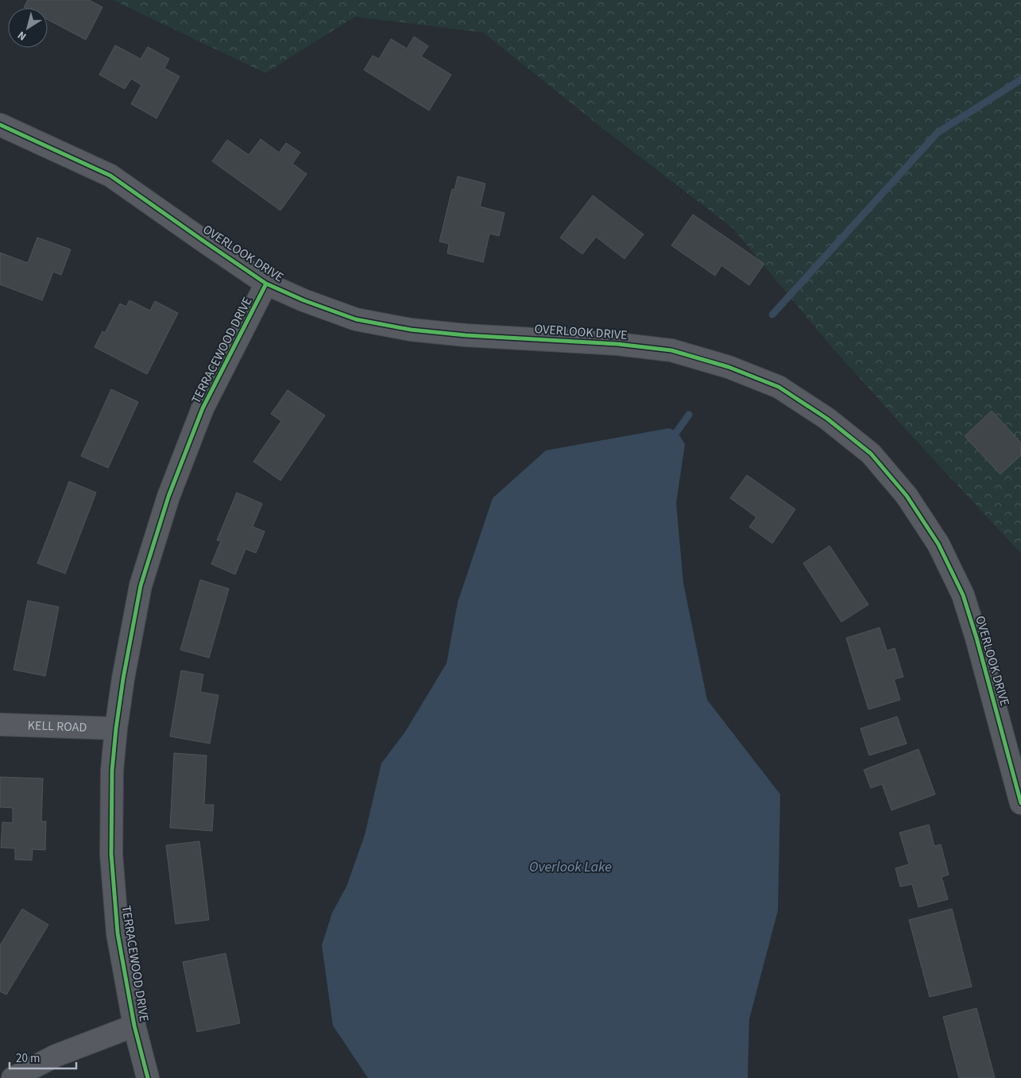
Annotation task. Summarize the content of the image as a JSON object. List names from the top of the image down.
{
  "streets": {
    "street": ["OVERLOOK DRIVE", "TERRACEWOOD DRIVE", "KELL ROAD"]
  },
  "crossings": [
    ["OVERLOOK DRIVE", "TERRACEWOOD DRIVE"],
    ["TERRACEWOOD DRIVE", "KELL ROAD"]
  ],
  "water": ["Overlook Lake"],
  "scale_bar": "20 m",
  "north": "bottom left"
}
